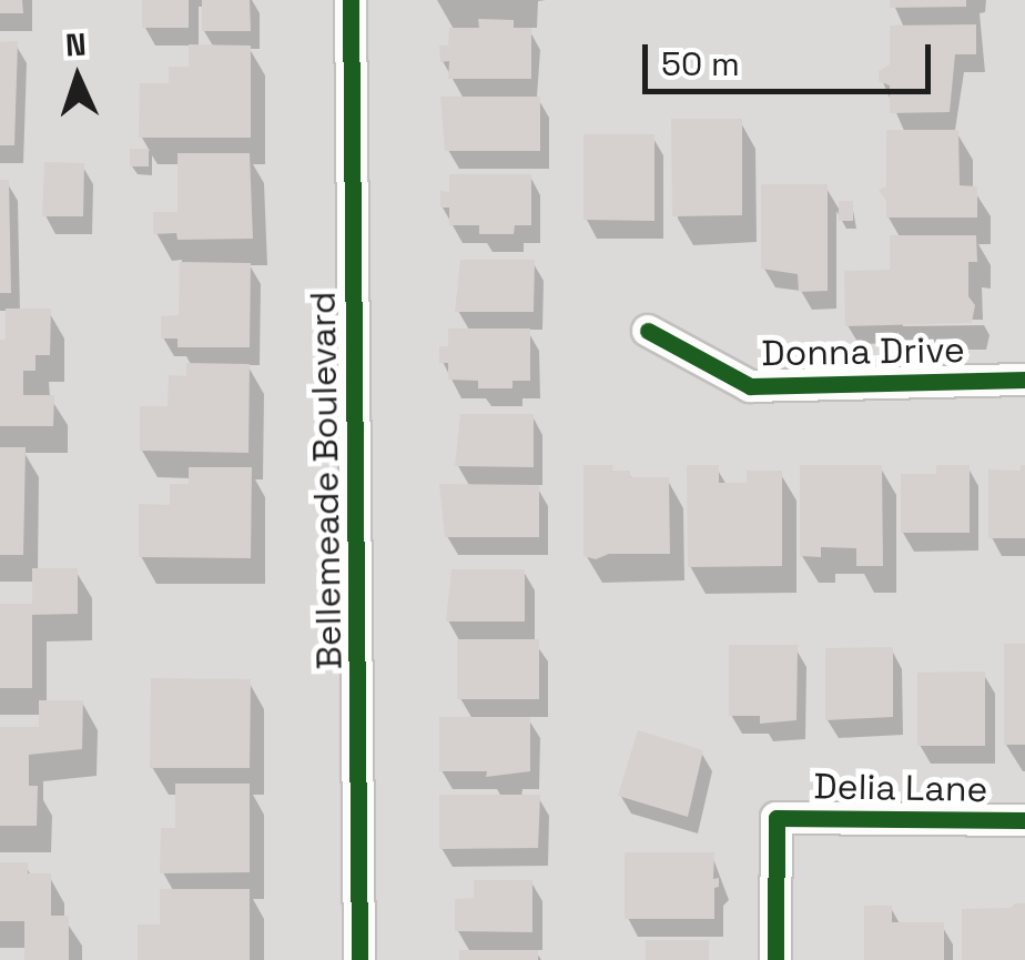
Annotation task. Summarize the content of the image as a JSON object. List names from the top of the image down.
{
  "streets": {
    "street": ["Donna Drive", "Bellemeade Boulevard", "Delia Lane"]
  },
  "scale_bar": "50 m",
  "north": "top"
}
